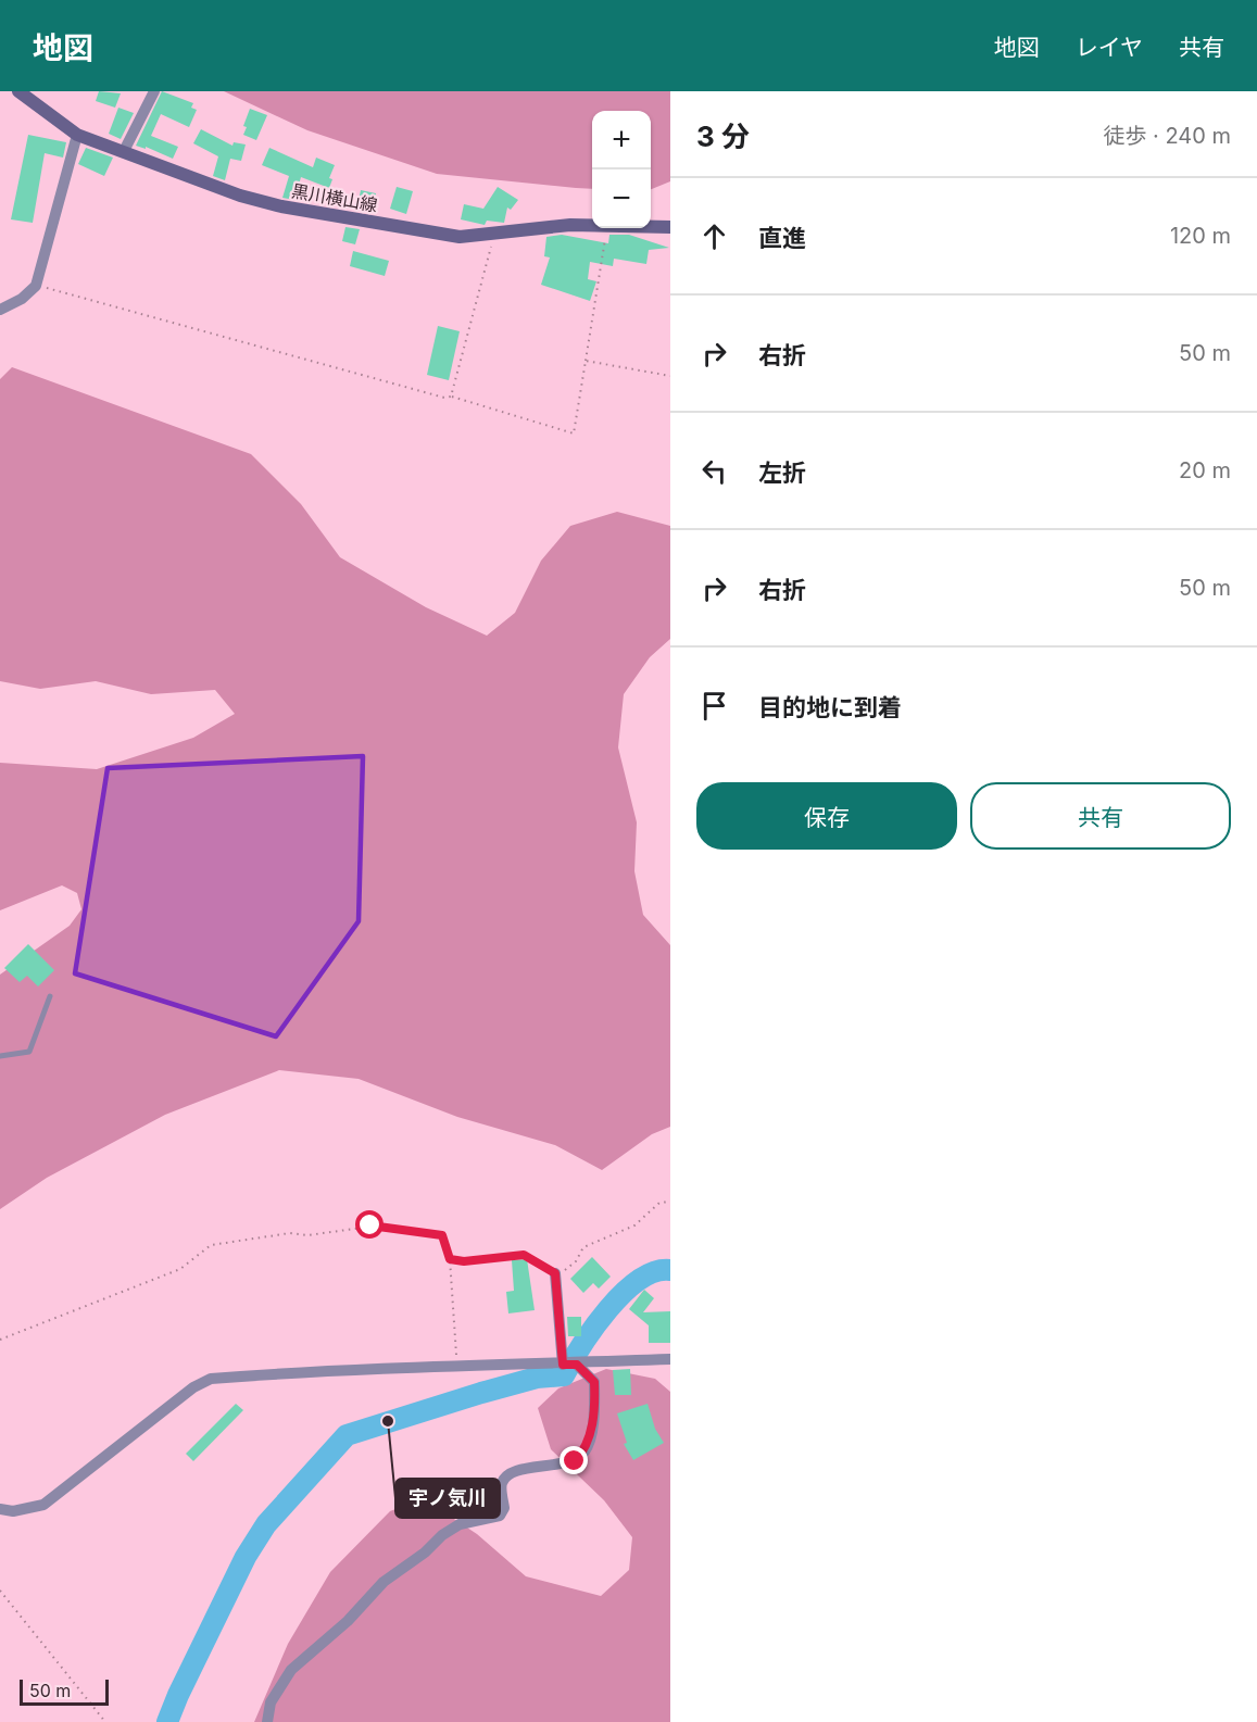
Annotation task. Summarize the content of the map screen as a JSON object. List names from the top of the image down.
{
  "streets": {
    "main road": ["黒川横山線"]
  },
  "places": ["宇ノ気川"],
  "scale_bar": "50 m",
  "page": {
    "header": "地図",
    "nav": ["地図", "レイヤ", "共有"],
    "heading": ["3 分", "徒歩 · 240 m"],
    "map_buttons": ["+", "−"],
    "list": [
      ["直進", "120 m"],
      ["右折", "50 m"],
      ["左折", "20 m"],
      ["右折", "50 m"],
      "目的地に到着"
    ],
    "buttons": ["保存", "共有"],
    "scale": "50 m"
  }
}
